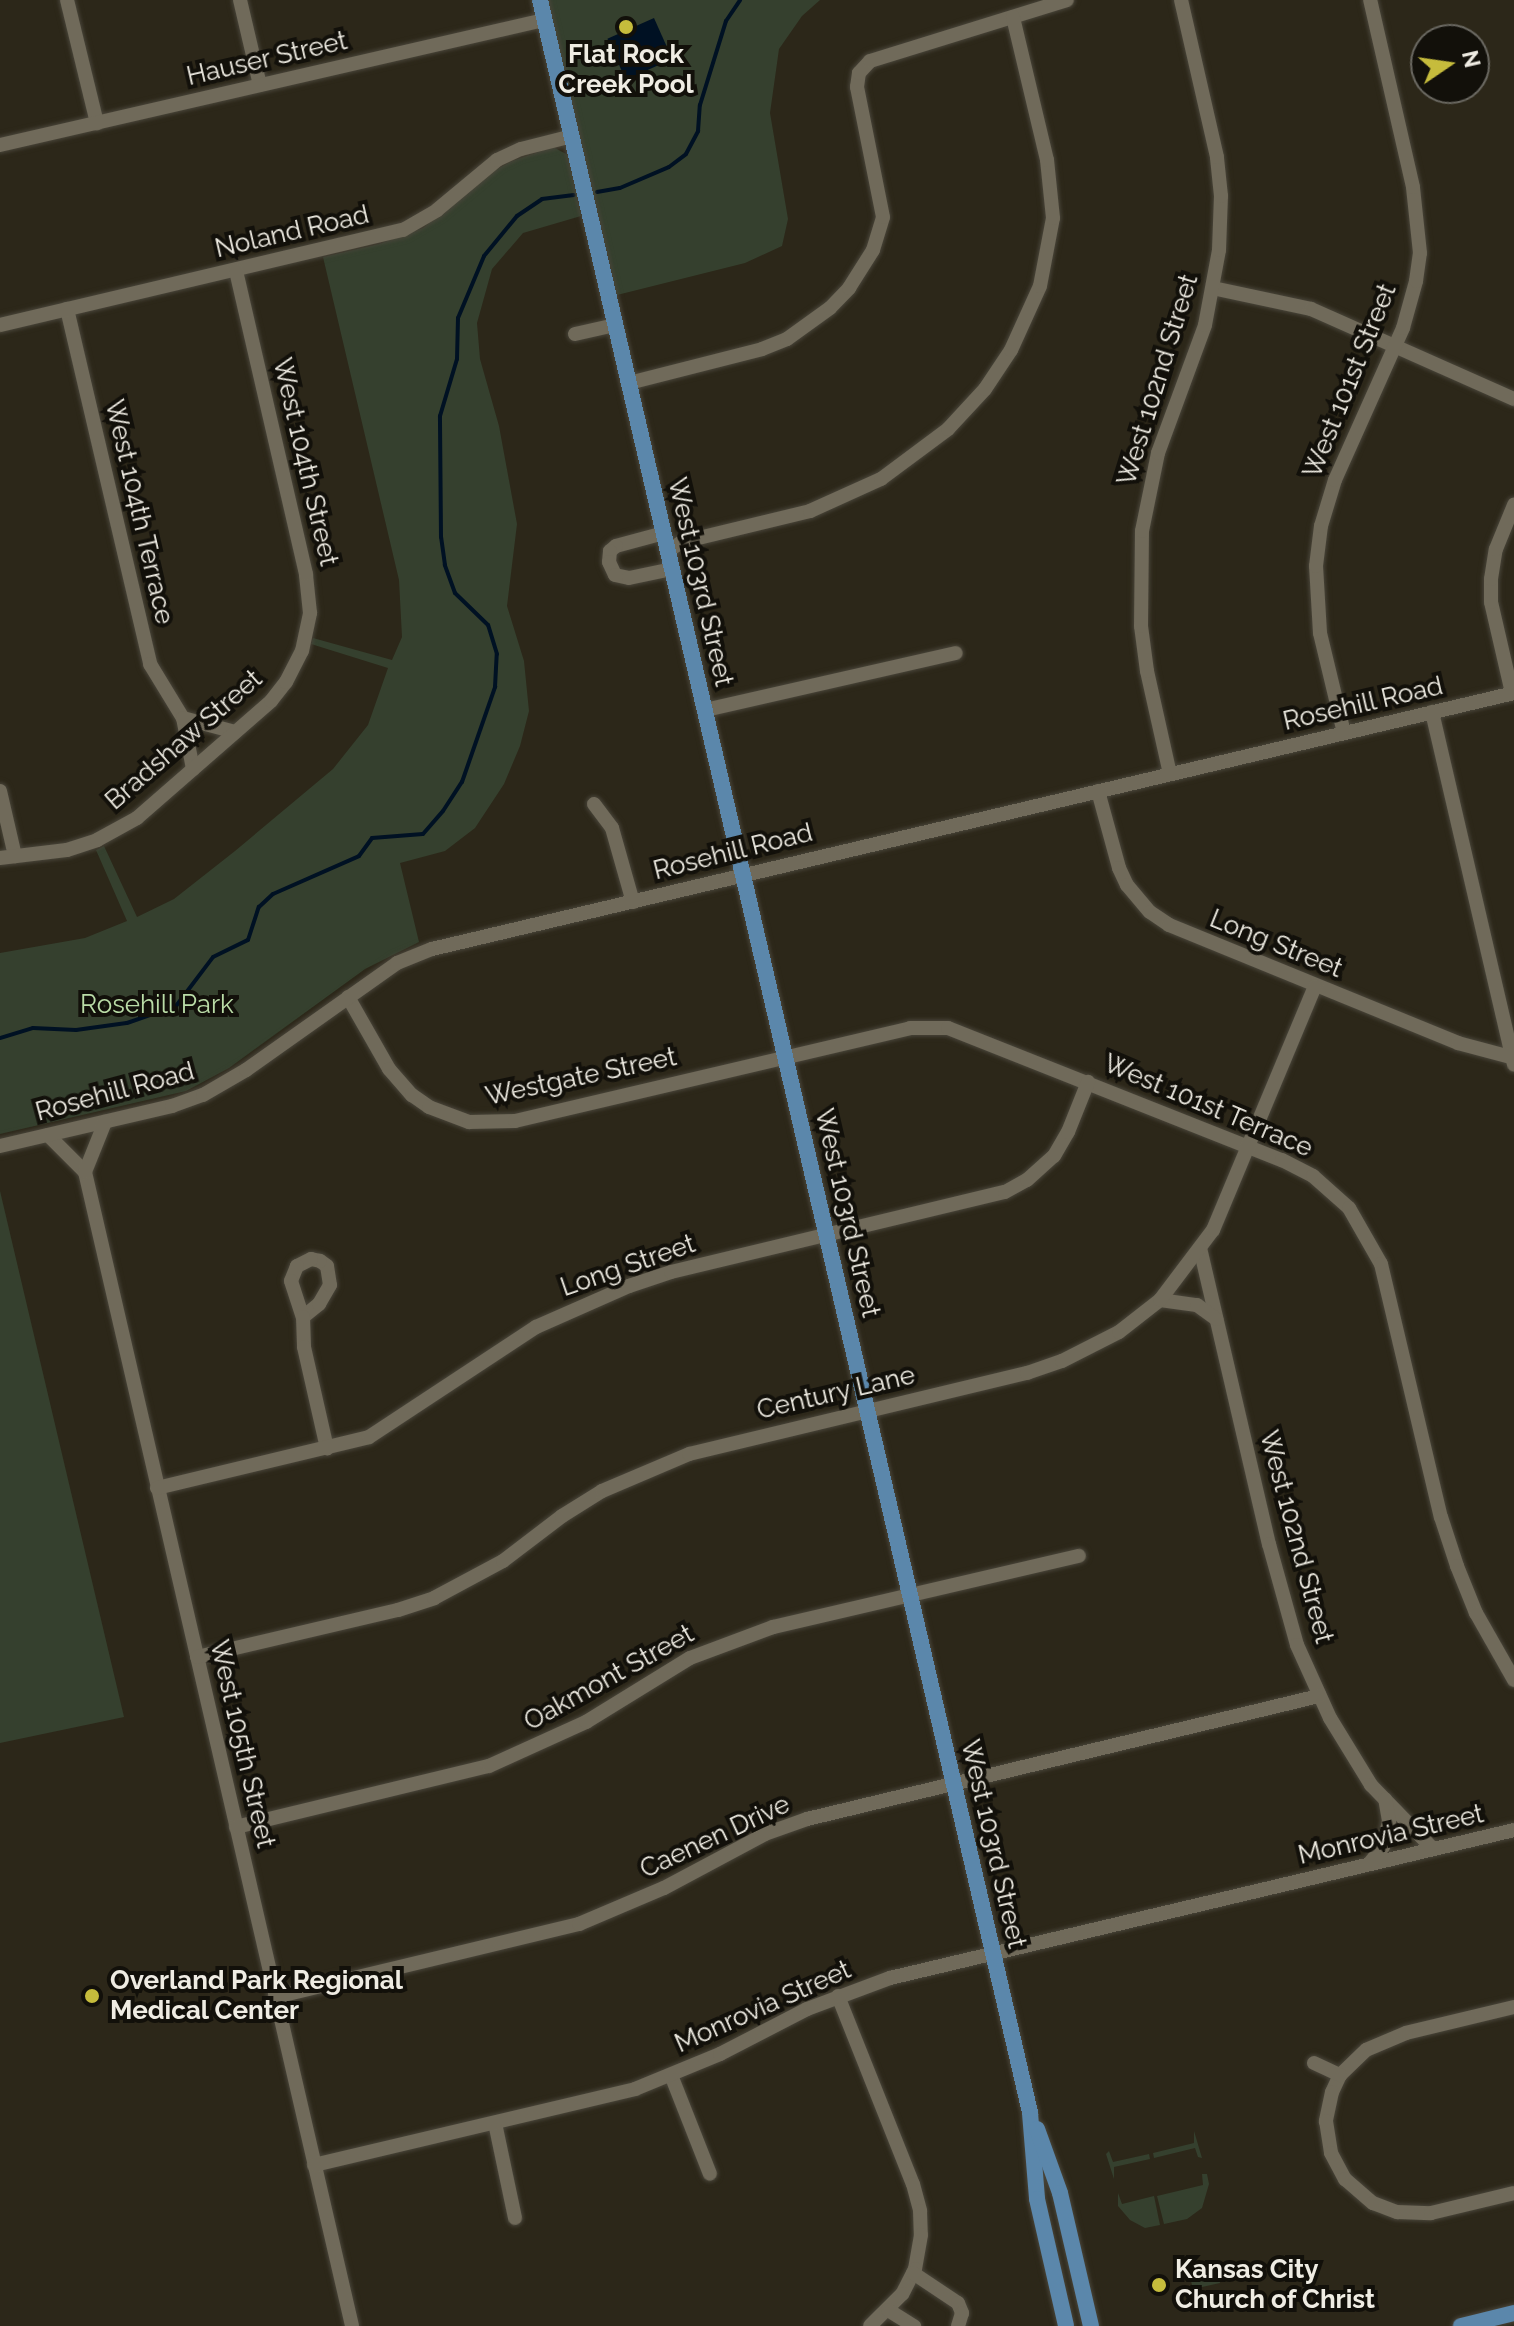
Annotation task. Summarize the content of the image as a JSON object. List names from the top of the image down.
{
  "streets": {
    "main road": ["West 103rd Street"],
    "street": [
      "Hauser Street",
      "Noland Road",
      "West 102nd Street",
      "West 101st Street",
      "West 104th Street",
      "West 104th Terrace",
      "Rosehill Road",
      "Bradshaw Street",
      "Long Street",
      "Westgate Street",
      "West 101st Terrace",
      "Century Lane",
      "Oakmont Street",
      "West 105th Street",
      "Monrovia Street",
      "Caenen Drive"
    ]
  },
  "crossings": [
    ["Hauser Street", "West 103rd Street"],
    ["Noland Road", "West 104th Street"],
    ["Noland Road", "West 104th Terrace"],
    ["Noland Road", "West 103rd Street"],
    ["West 102nd Street", "Rosehill Road"],
    ["West 102nd Street", "Century Lane"],
    ["West 102nd Street", "Monrovia Street"],
    ["West 102nd Street", "Caenen Drive"],
    ["West 101st Street", "Rosehill Road"],
    ["West 104th Street", "Bradshaw Street"],
    ["West 104th Terrace", "Bradshaw Street"],
    ["West 103rd Street", "Rosehill Road"],
    ["West 103rd Street", "Long Street"],
    ["West 103rd Street", "Westgate Street"],
    ["West 103rd Street", "West 101st Terrace"],
    ["West 103rd Street", "Century Lane"],
    ["West 103rd Street", "Oakmont Street"],
    ["West 103rd Street", "Monrovia Street"],
    ["West 103rd Street", "Caenen Drive"],
    ["Rosehill Road", "Long Street"],
    ["Rosehill Road", "Westgate Street"],
    ["Long Street", "West 101st Terrace"],
    ["Long Street", "Century Lane"],
    ["Long Street", "West 105th Street"],
    ["Westgate Street", "West 101st Terrace"],
    ["West 101st Terrace", "Century Lane"],
    ["Century Lane", "West 105th Street"],
    ["Oakmont Street", "West 105th Street"],
    ["West 105th Street", "Monrovia Street"],
    ["West 105th Street", "Caenen Drive"]
  ],
  "parks": ["Rosehill Park"],
  "places": ["Flat Rock Creek Pool", "Overland Park Regional Medical Center", "Kansas City Church of Christ"],
  "north": "right"
}
